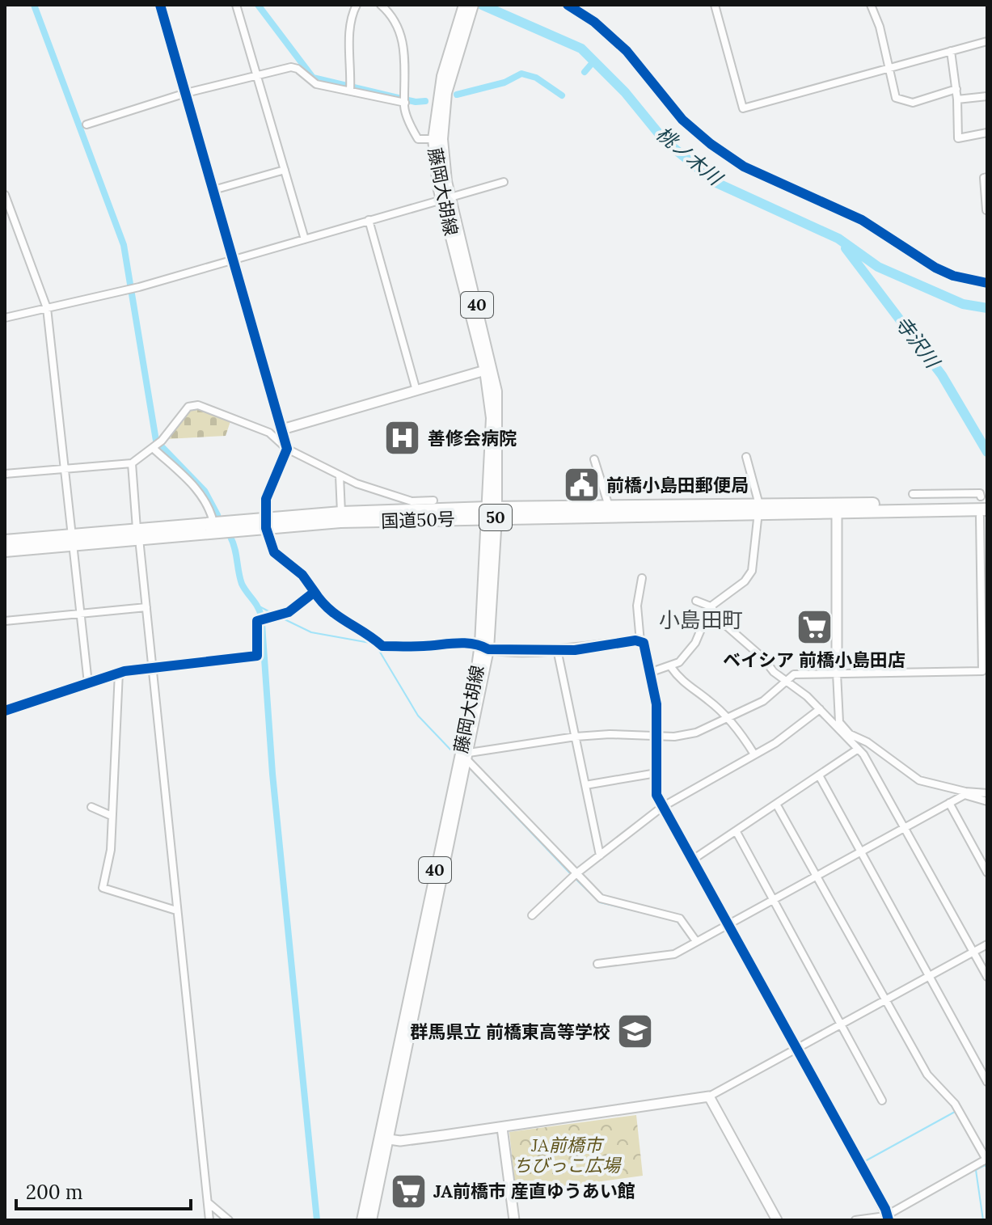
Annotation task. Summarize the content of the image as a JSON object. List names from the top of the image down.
{
  "streets": {
    "highway": ["50", "国道50号"],
    "main road": ["藤岡大胡線", "40"]
  },
  "crossings": [
    ["藤岡大胡線", "国道50号"]
  ],
  "districts": ["小島田町"],
  "water": ["桃ノ木川", "寺沢川"],
  "parks": ["JA前橋市 ちびっこ広場"],
  "places": {
    "hospital": ["善修会病院"],
    "public building": ["前橋小島田郵便局"],
    "supermarket": ["ベイシア 前橋小島田店", "JA前橋市 産直ゆうあい館"],
    "school or university": ["群馬県立 前橋東高等学校"]
  },
  "scale_bar": "200 m"
}
